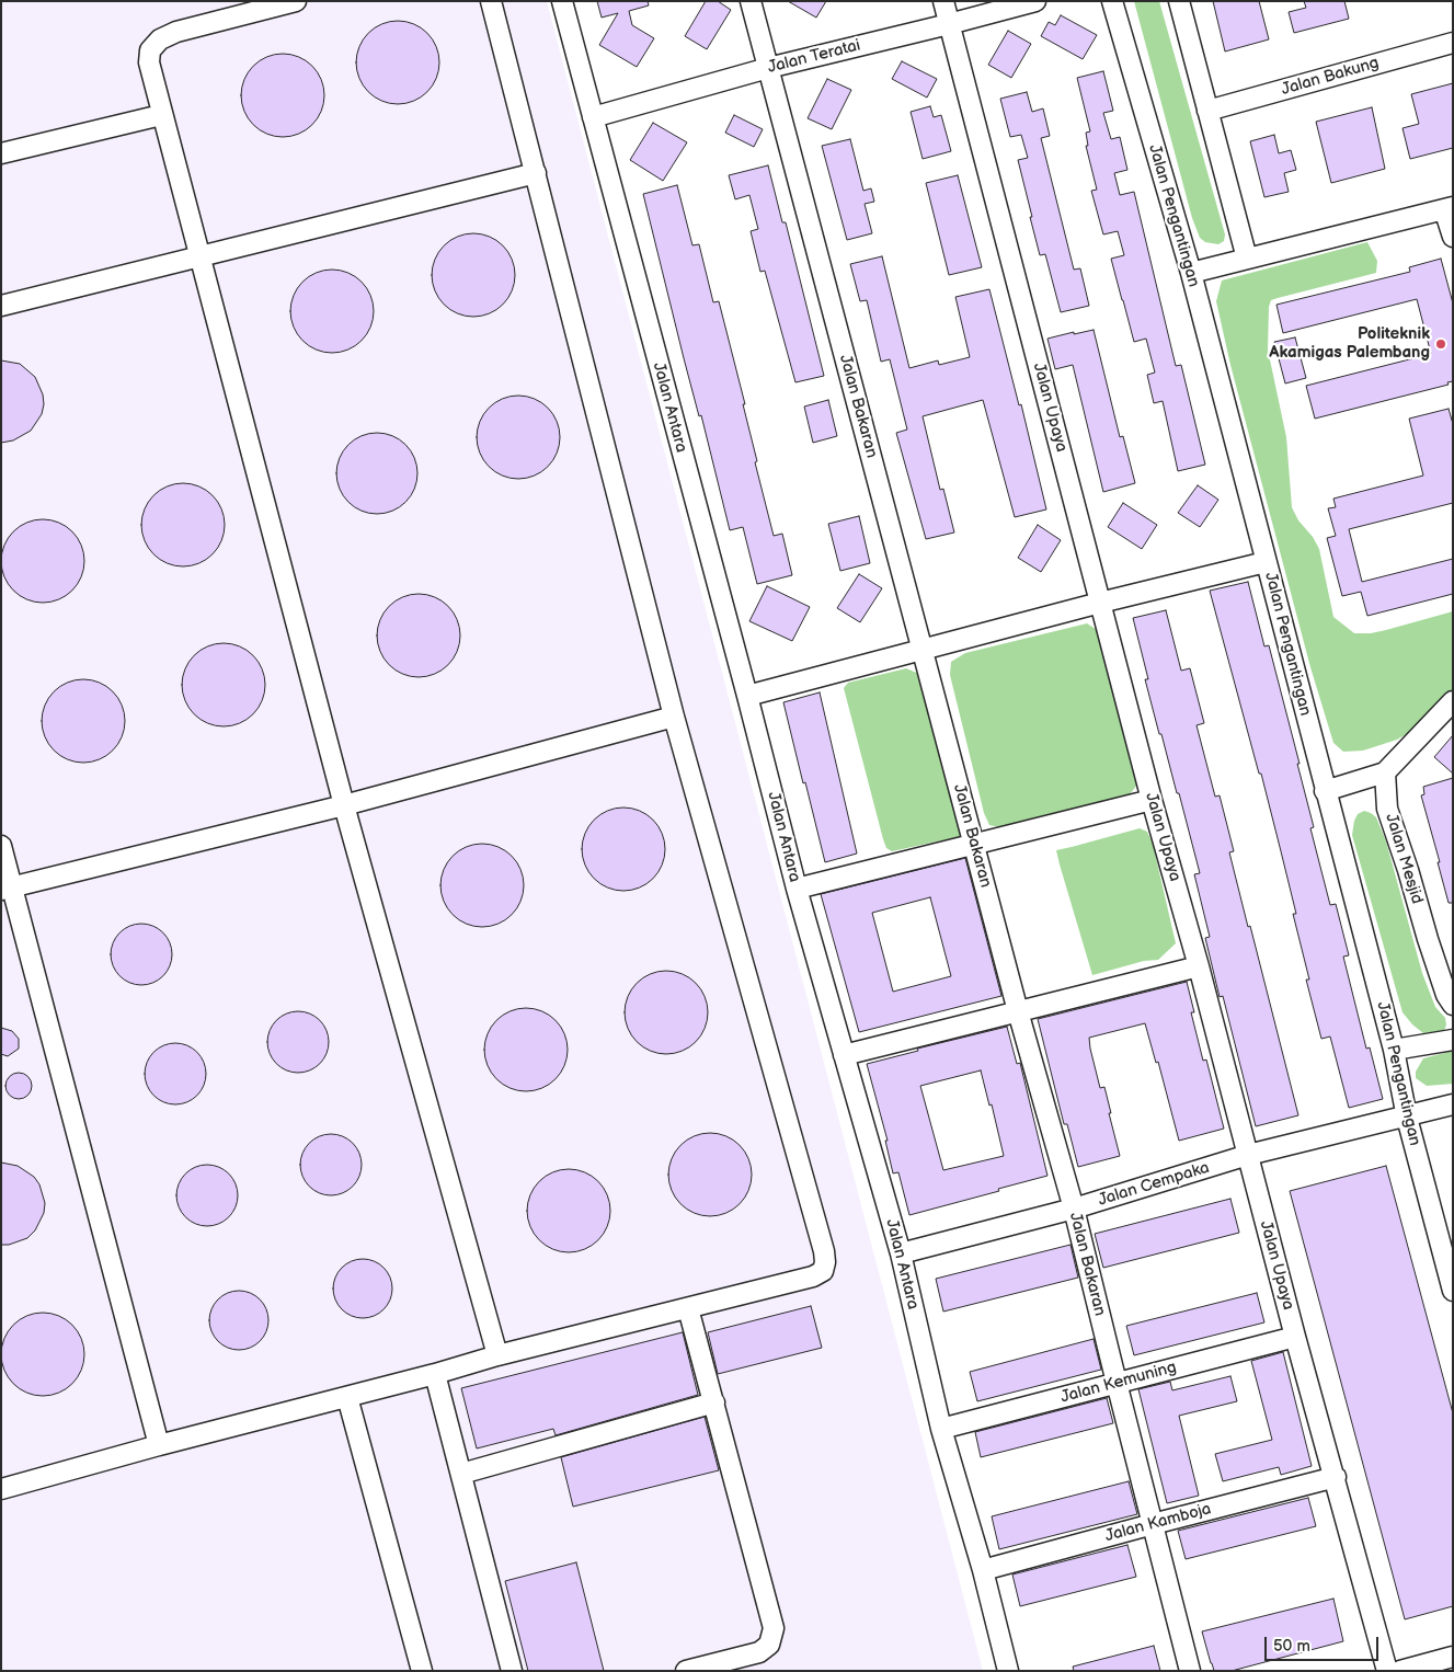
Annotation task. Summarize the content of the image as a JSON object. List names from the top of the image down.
{
  "streets": {
    "street": [
      "Jalan Teratai",
      "Jalan Bakung",
      "Jalan Pengantingan",
      "Jalan Bakaran",
      "Jalan Antara",
      "Jalan Upaya",
      "Jalan Mesjid",
      "Jalan Cempaka",
      "Jalan Kemuning",
      "Jalan Kamboja"
    ]
  },
  "crossings": [
    ["Jalan Teratai", "Jalan Bakaran"],
    ["Jalan Teratai", "Jalan Antara"],
    ["Jalan Teratai", "Jalan Upaya"],
    ["Jalan Pengantingan", "Jalan Cempaka"],
    ["Jalan Bakaran", "Jalan Cempaka"],
    ["Jalan Bakaran", "Jalan Kemuning"],
    ["Jalan Bakaran", "Jalan Kamboja"],
    ["Jalan Antara", "Jalan Cempaka"],
    ["Jalan Antara", "Jalan Kemuning"],
    ["Jalan Antara", "Jalan Kamboja"],
    ["Jalan Upaya", "Jalan Cempaka"],
    ["Jalan Upaya", "Jalan Kemuning"],
    ["Jalan Upaya", "Jalan Kamboja"]
  ],
  "places": ["Politeknik Akamigas Palembang"],
  "scale_bar": "50 m"
}
